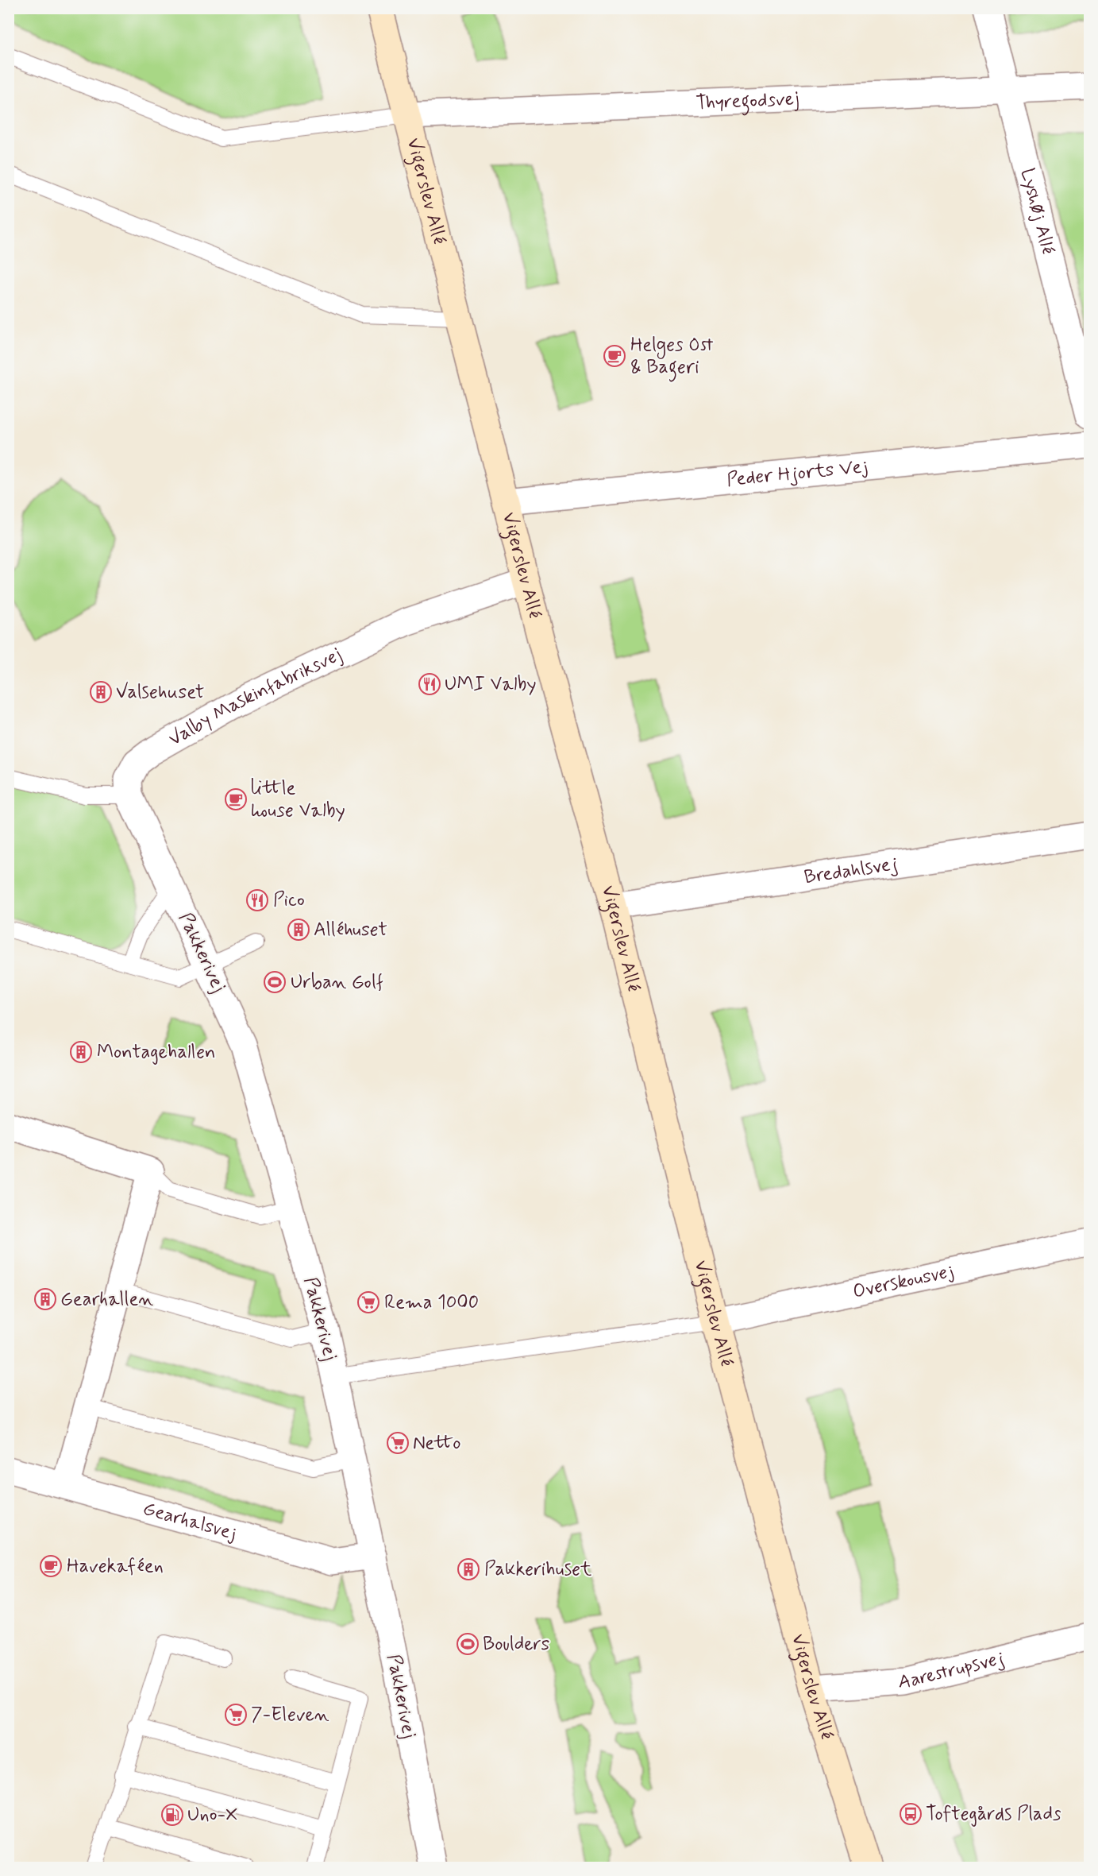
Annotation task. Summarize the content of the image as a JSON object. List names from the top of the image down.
{
  "streets": {
    "street": [
      "Thyregodsvej",
      "Vigerslev Allé",
      "Lyshøj Allé",
      "Peder Hjorts Vej",
      "Valby Maskinfabriksvej",
      "Bredahlsvej",
      "Pakkerivej",
      "Overskousvej",
      "Gearhalsvej",
      "Aarestrupsvej"
    ]
  },
  "crossings": [
    ["Thyregodsvej", "Vigerslev Allé"],
    ["Thyregodsvej", "Lyshøj Allé"],
    ["Vigerslev Allé", "Peder Hjorts Vej"],
    ["Vigerslev Allé", "Valby Maskinfabriksvej"],
    ["Vigerslev Allé", "Bredahlsvej"],
    ["Vigerslev Allé", "Overskousvej"],
    ["Vigerslev Allé", "Aarestrupsvej"],
    ["Valby Maskinfabriksvej", "Pakkerivej"],
    ["Pakkerivej", "Gearhalsvej"]
  ],
  "places": {
    "cafe": ["Helges Ost & Bageri", "little house Valby", "Havekaféen"],
    "restaurant": ["UMI Valby", "Pico"],
    "building": [
      "Valsehuset",
      "Alléhuset",
      "Montagehallen",
      "Gearhallen",
      "Pakkerihuset"
    ],
    "sports": ["Urban Golf", "Boulders"],
    "supermarket": ["Rema 1000", "Netto", "7-Eleven"],
    "bus stop": ["Toftegårds Plads"],
    "fuel station": ["Uno-X"]
  }
}
